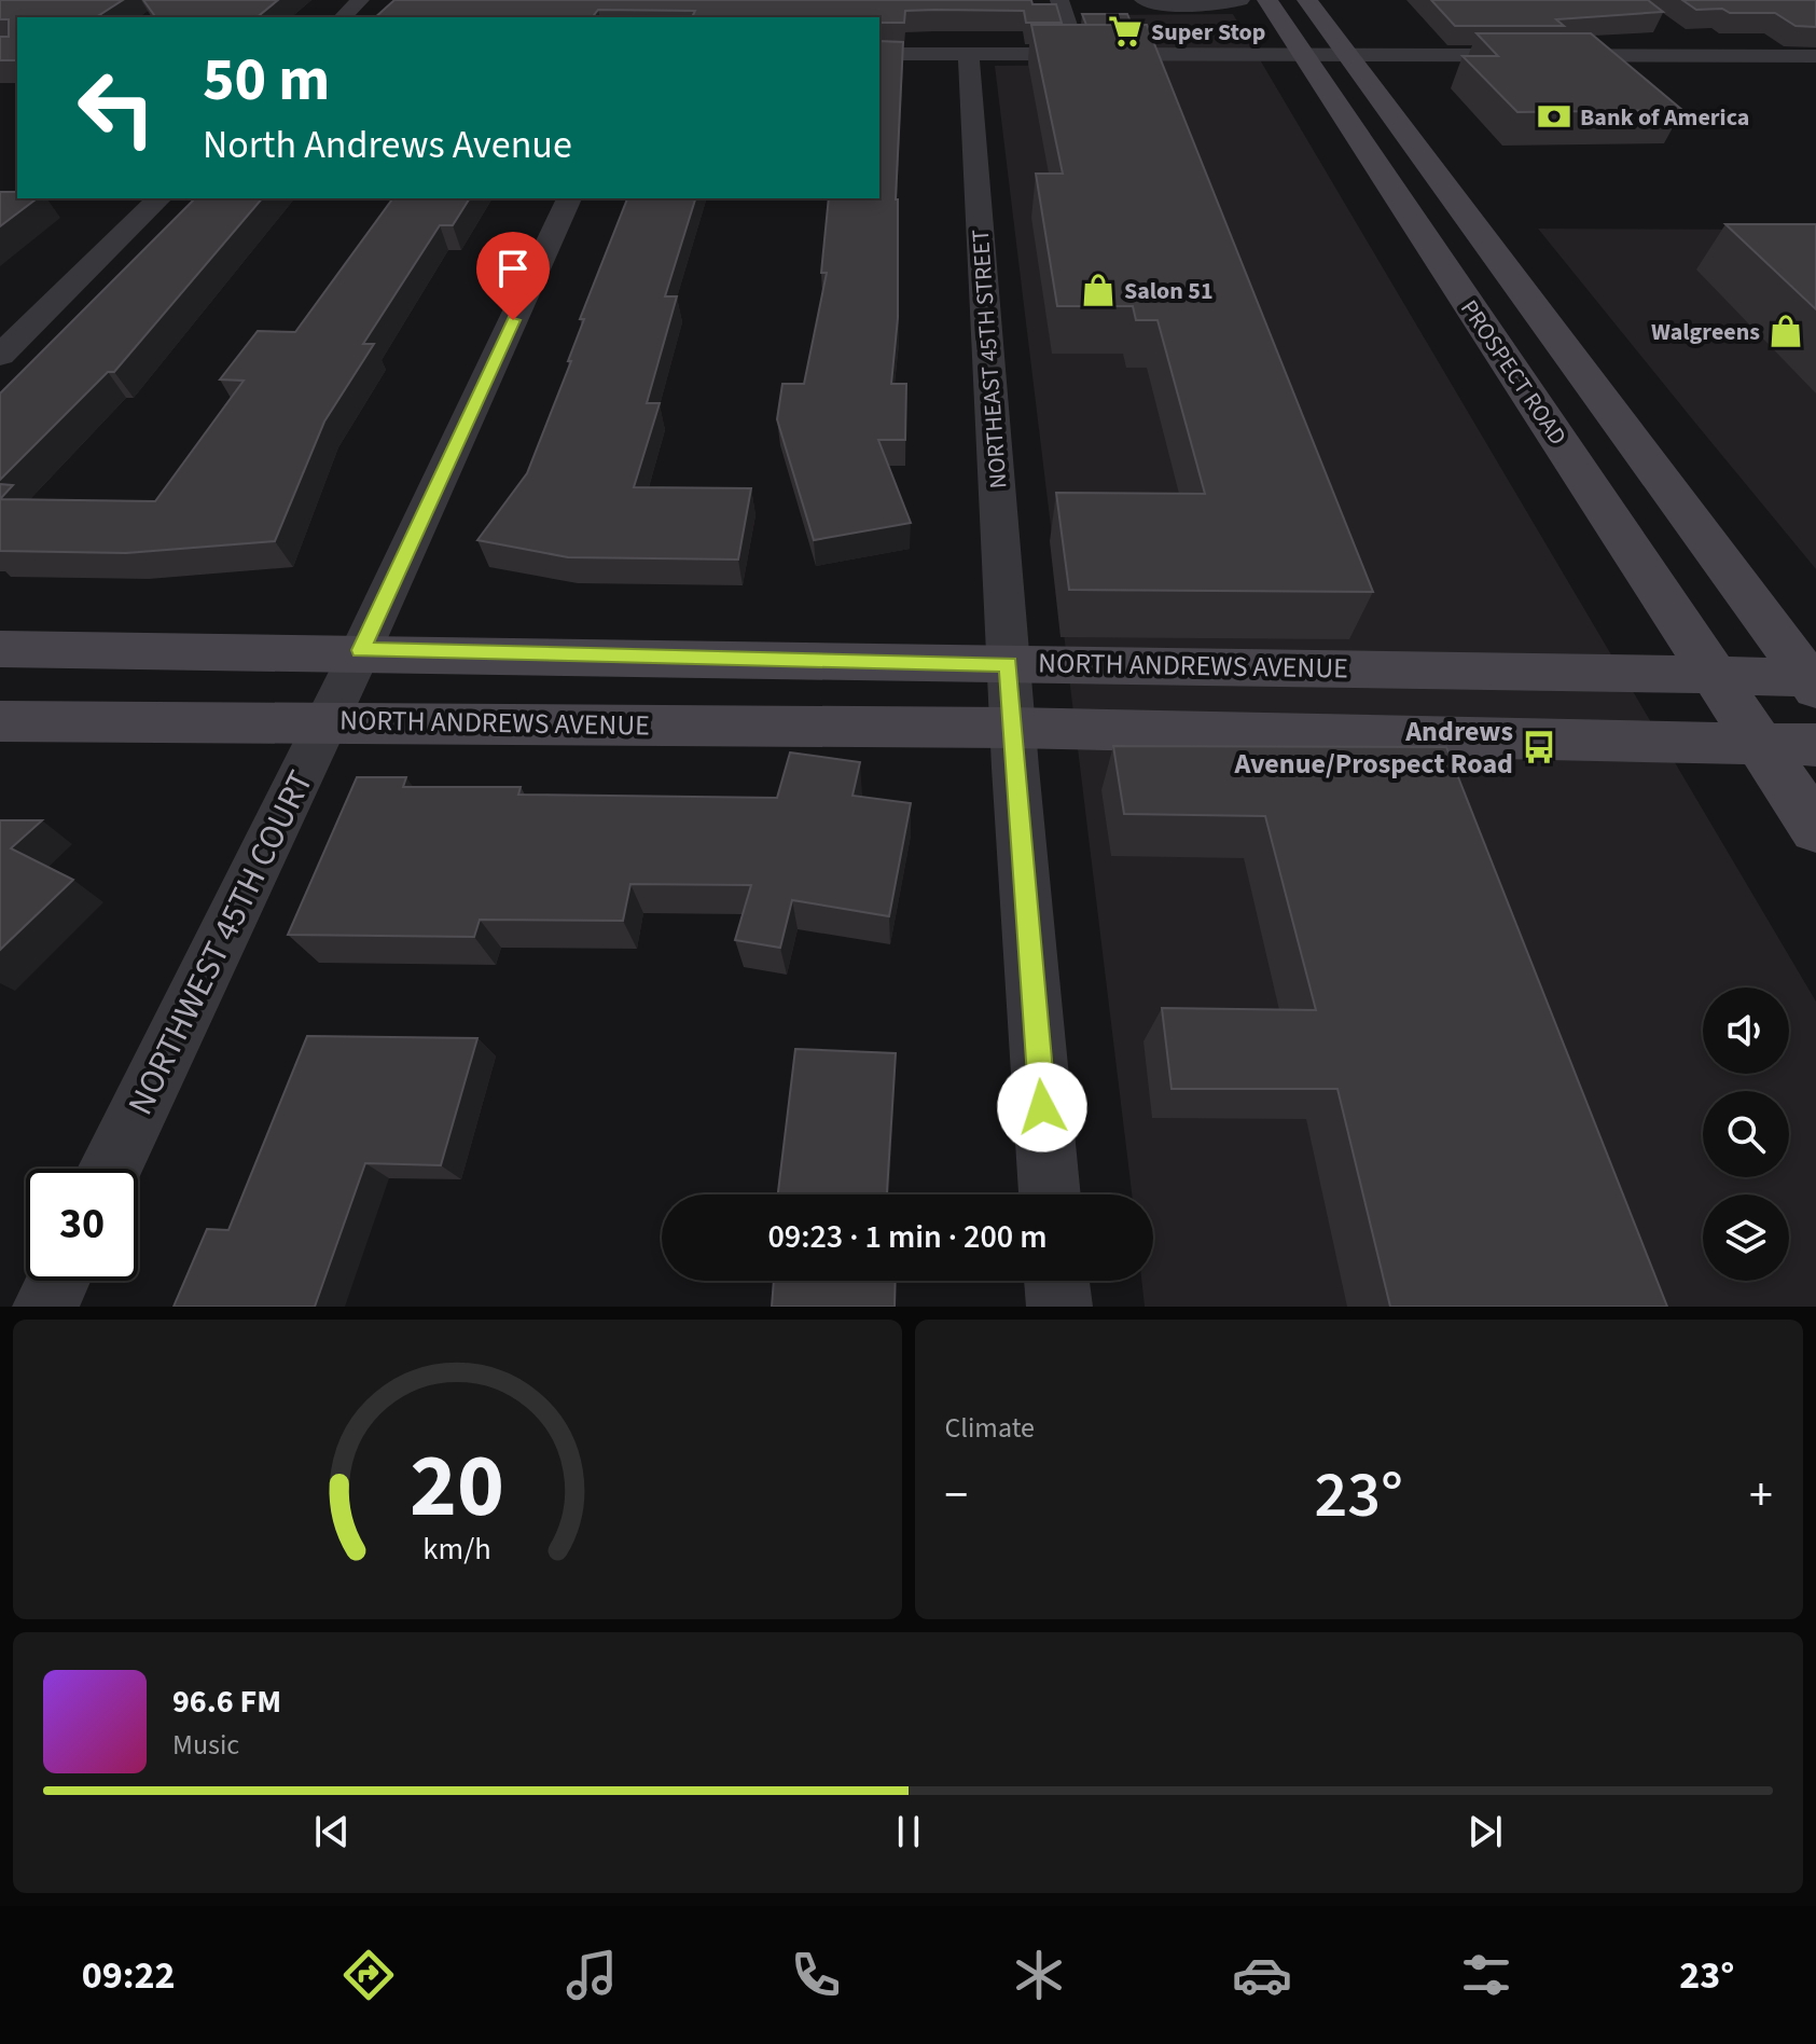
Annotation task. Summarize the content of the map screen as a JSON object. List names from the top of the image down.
{
  "streets": {
    "main road": ["PROSPECT ROAD", "NORTH ANDREWS AVENUE"],
    "street": ["NORTHEAST 45TH STREET", "NORTHWEST 45TH COURT"]
  },
  "crossings": [
    ["NORTHEAST 45TH STREET", "NORTH ANDREWS AVENUE"],
    ["PROSPECT ROAD", "NORTH ANDREWS AVENUE"],
    ["NORTH ANDREWS AVENUE", "NORTHWEST 45TH COURT"]
  ],
  "places": {
    "supermarket": ["Super Stop"],
    "bank": ["Bank of America"],
    "shop": ["Salon 51", "Walgreens"],
    "bus stop": ["Andrews Avenue/Prospect Road"]
  },
  "page": {
    "turn": ["50 m", "North Andrews Avenue"],
    "limit": "30",
    "trip": "09:23 · 1 min · 200 m",
    "tile": "Climate",
    "heat": ["−", "23°", "+"],
    "song": ["96.6 FM", "Music"],
    "tabs": ["09:22", "23°"],
    "gauge": ["20", "km/h"]
  }
}
